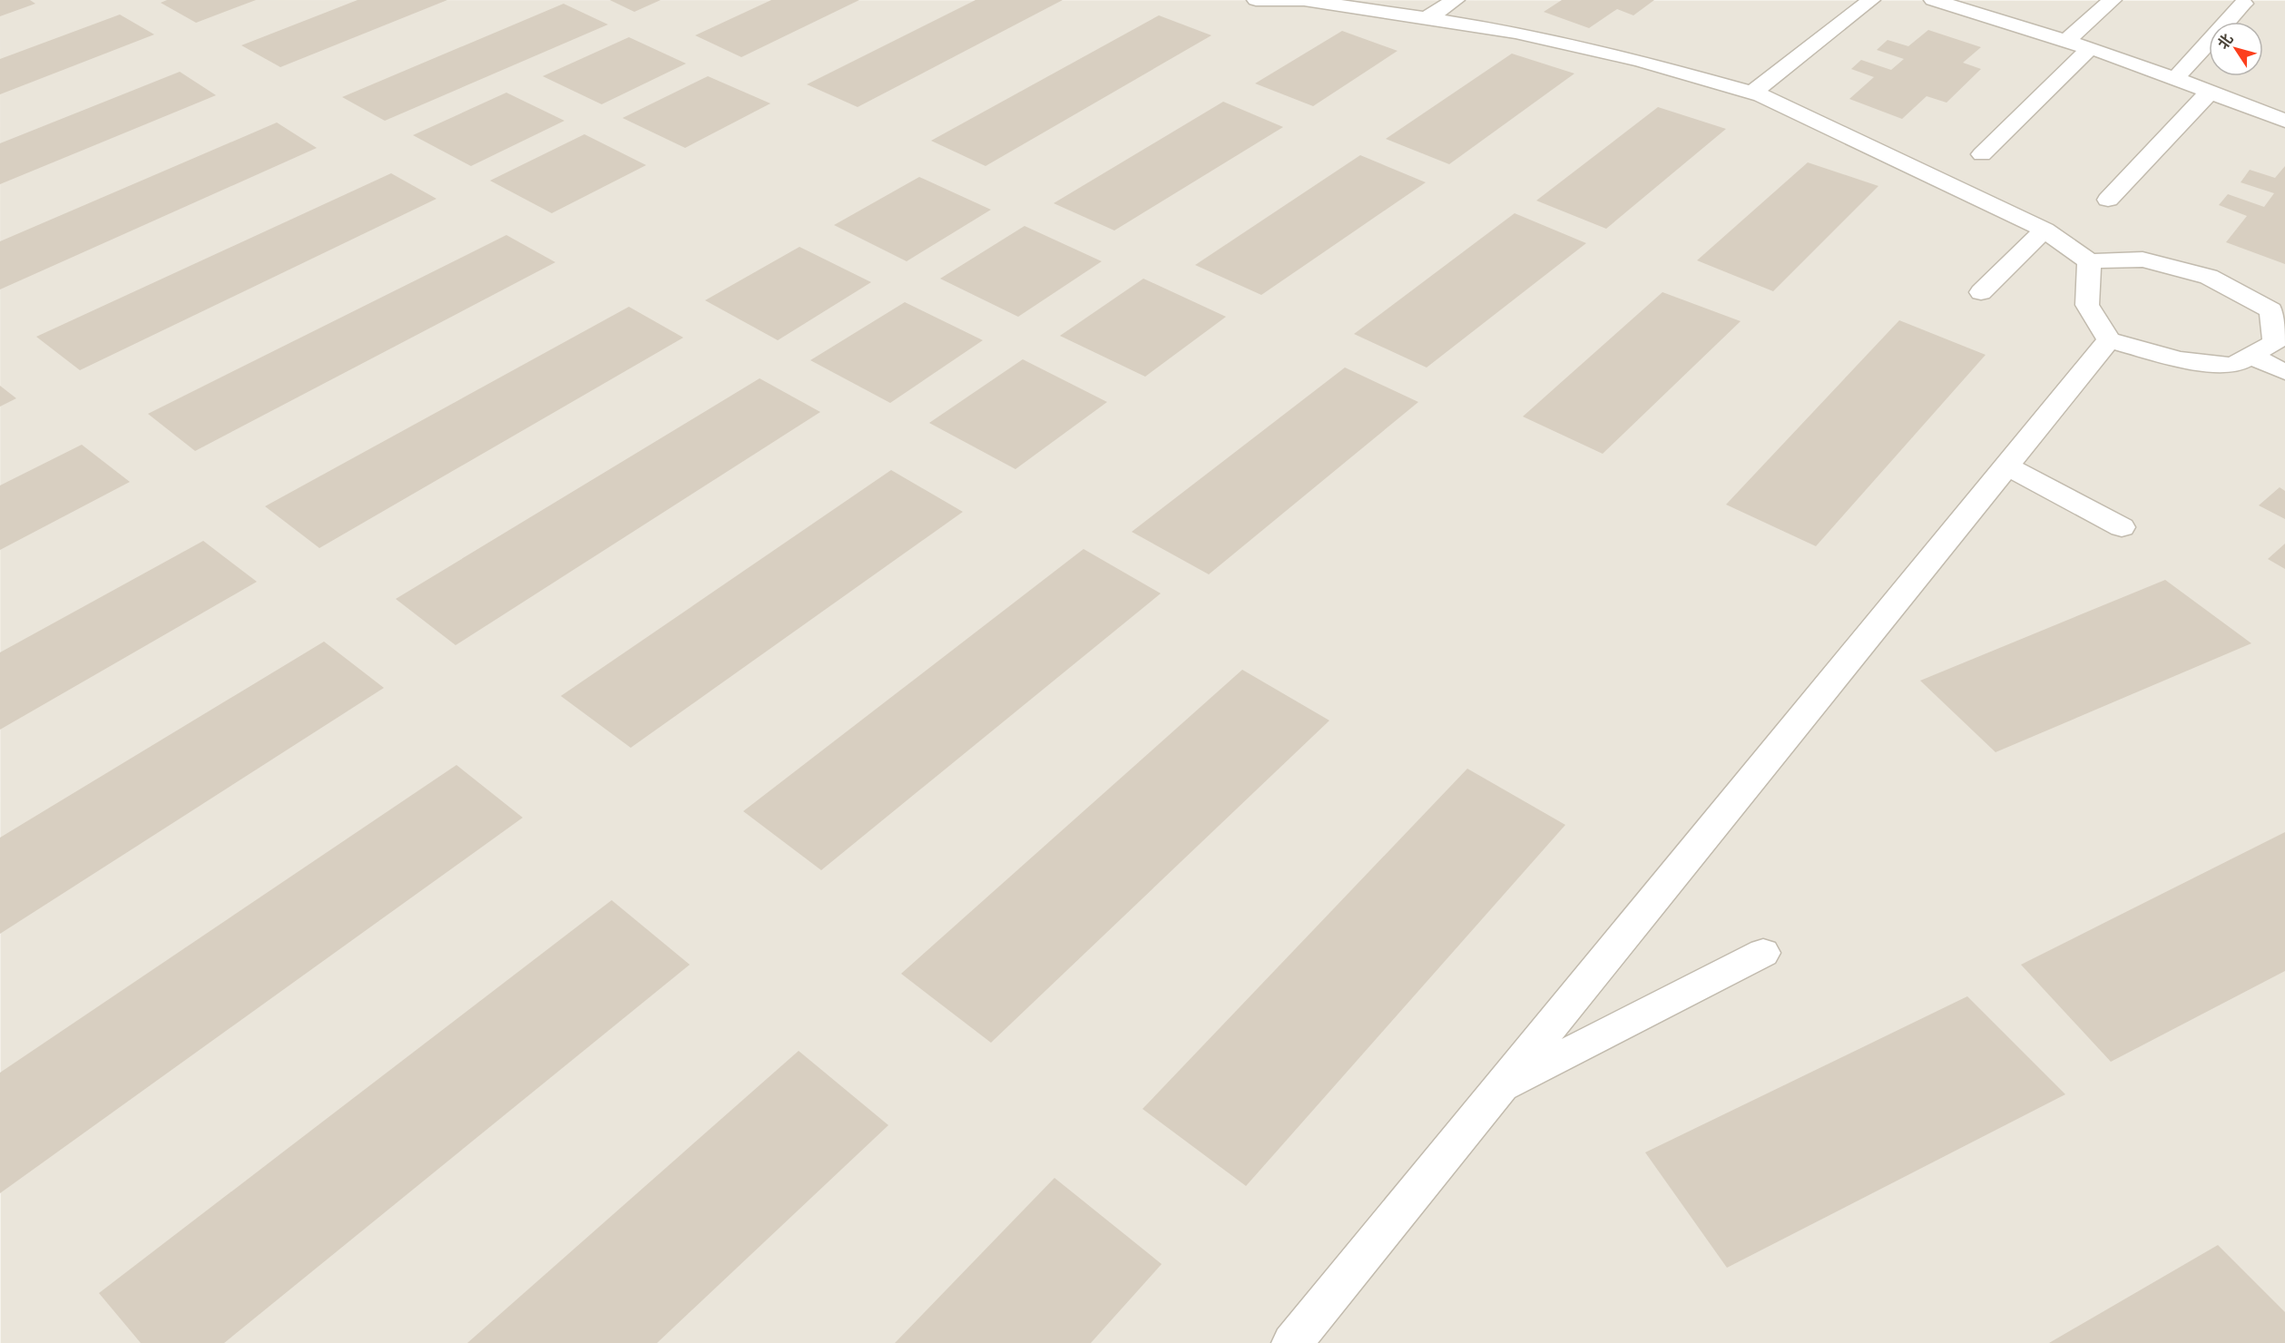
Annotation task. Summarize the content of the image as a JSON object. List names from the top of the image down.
{
  "north": "top left"
}
